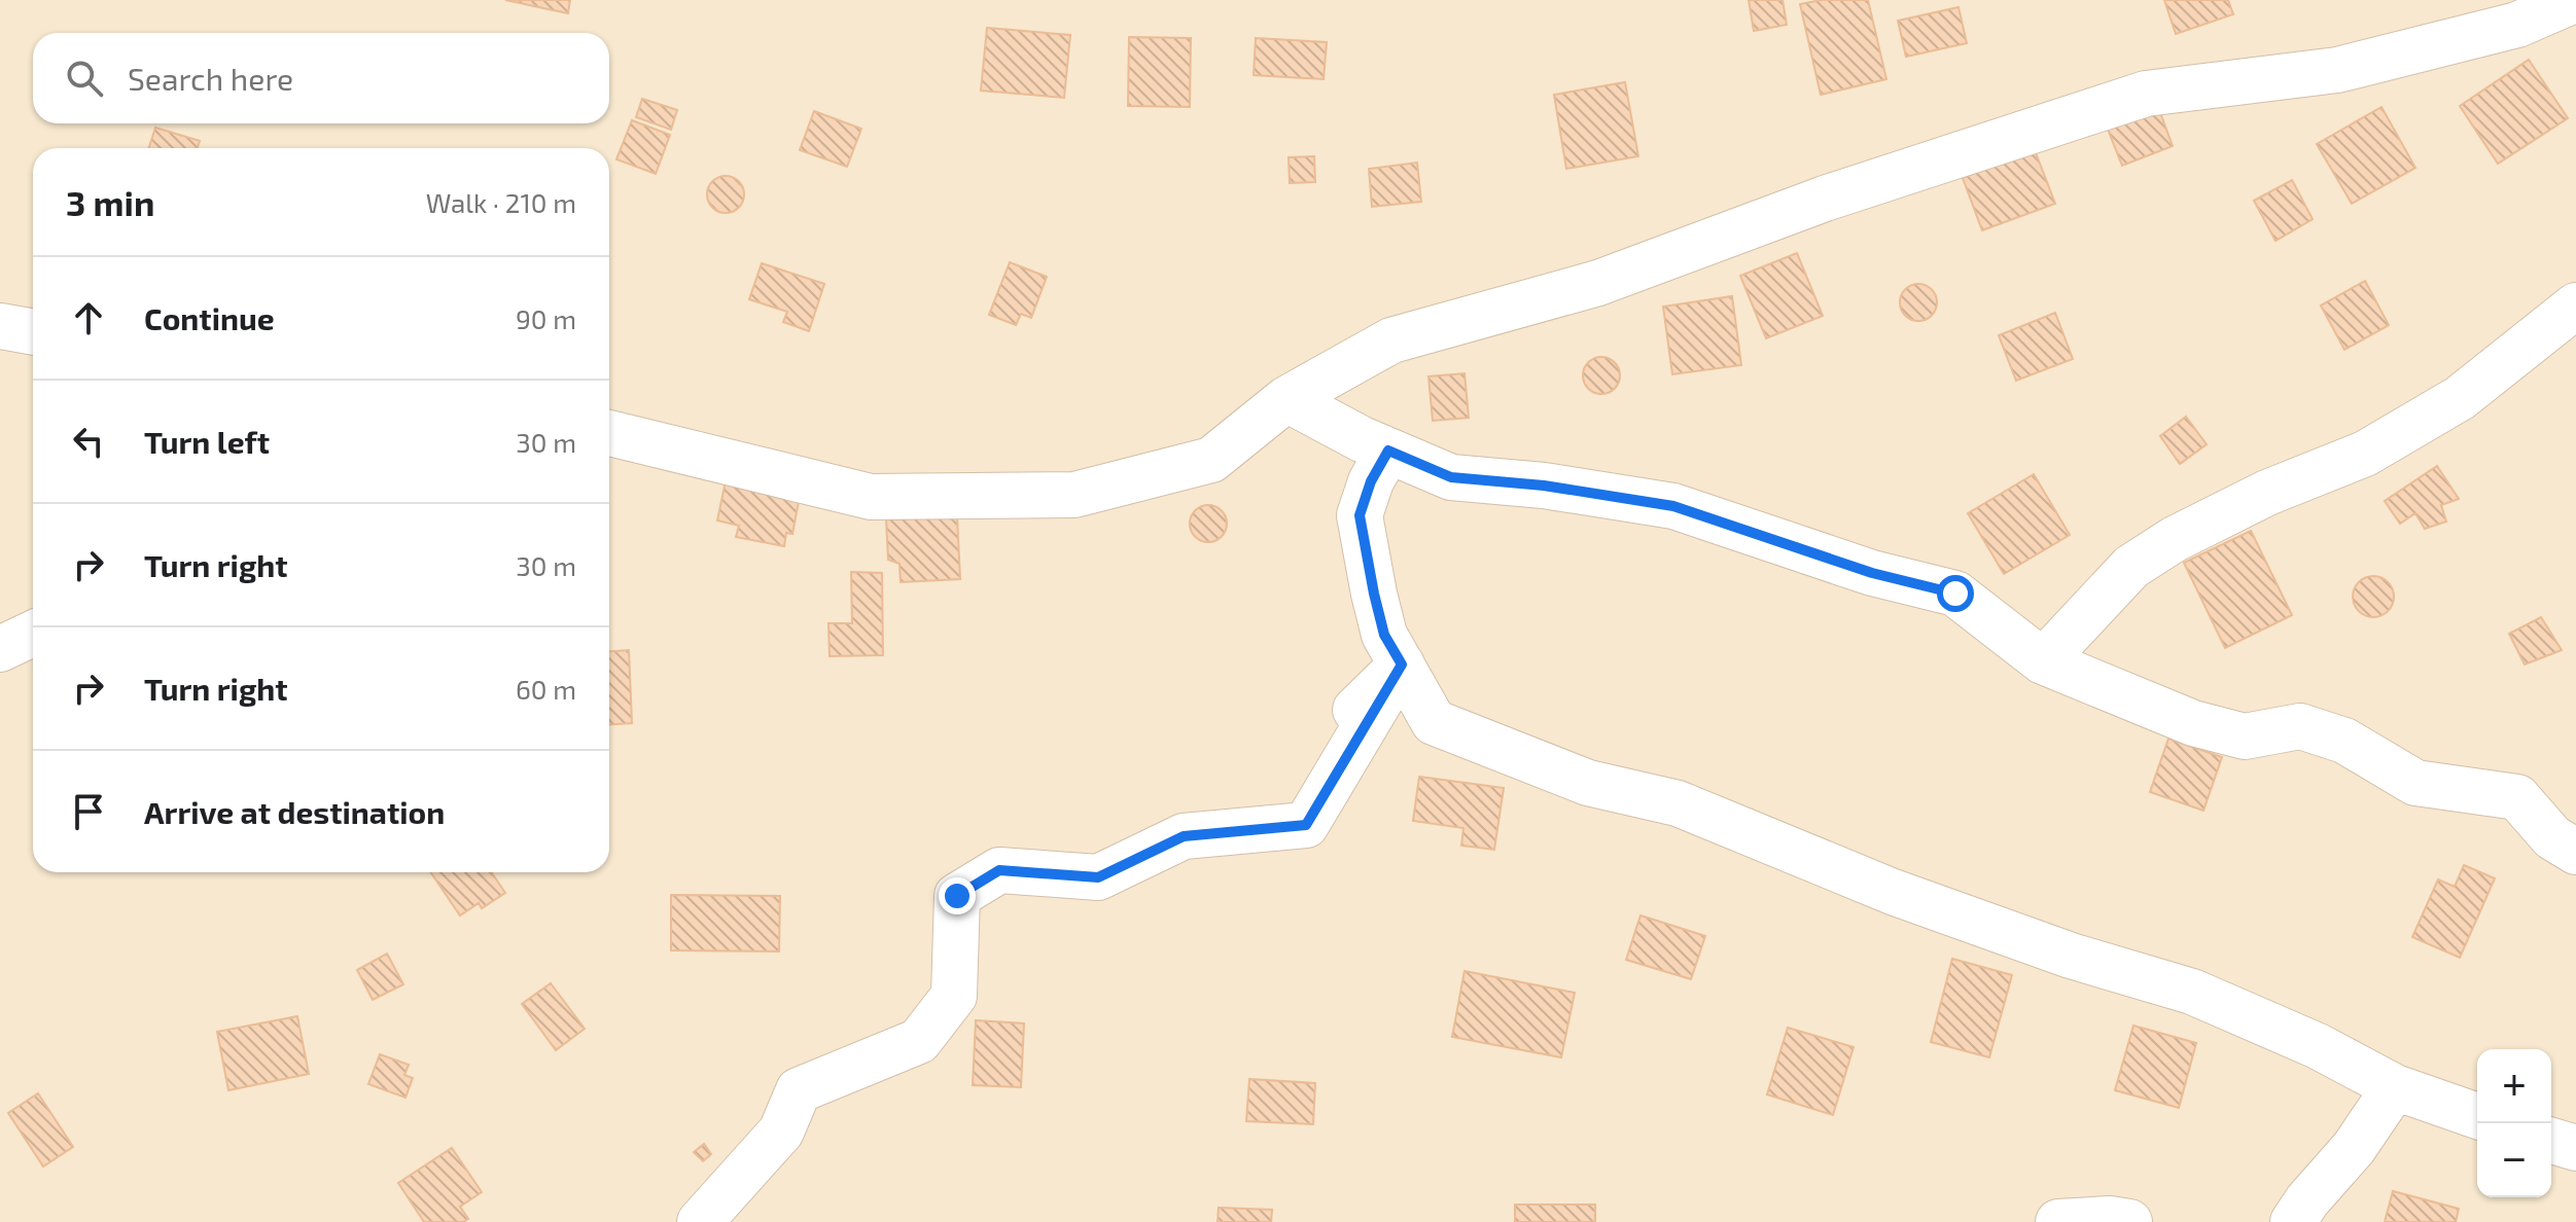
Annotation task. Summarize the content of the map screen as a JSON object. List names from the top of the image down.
{
  "page": {
    "search": "Search here",
    "heading": ["3 min", "Walk · 210 m"],
    "list": [
      ["Continue", "90 m"],
      ["Turn left", "30 m"],
      ["Turn right", "30 m"],
      ["Turn right", "60 m"],
      "Arrive at destination"
    ],
    "map_buttons": ["+", "−"]
  }
}
